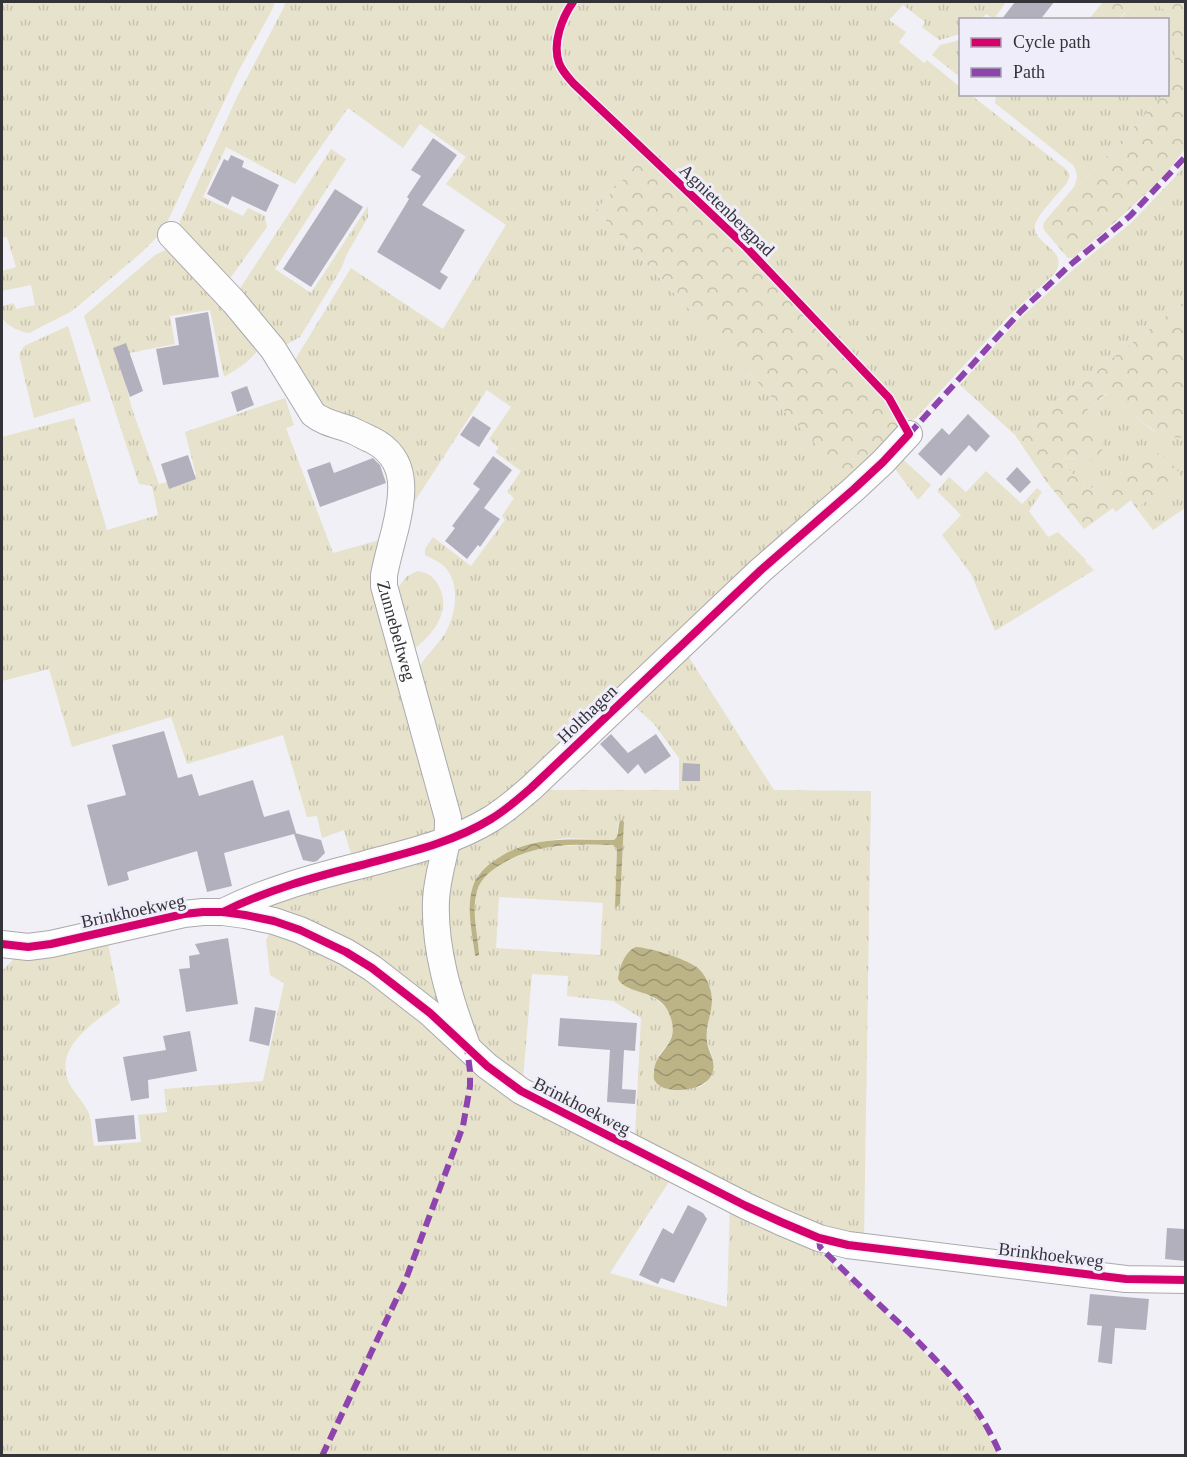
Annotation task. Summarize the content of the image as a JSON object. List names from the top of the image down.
{
  "streets": {
    "street": ["Zunnebeltweg", "Holthagen", "Brinkhoekweg"],
    "cycle path": ["Agnietenbergpad"]
  },
  "crossings": [
    ["Zunnebeltweg", "Holthagen"],
    ["Zunnebeltweg", "Brinkhoekweg"],
    ["Holthagen", "Brinkhoekweg"]
  ],
  "legend": ["Cycle path", "Path"]
}
